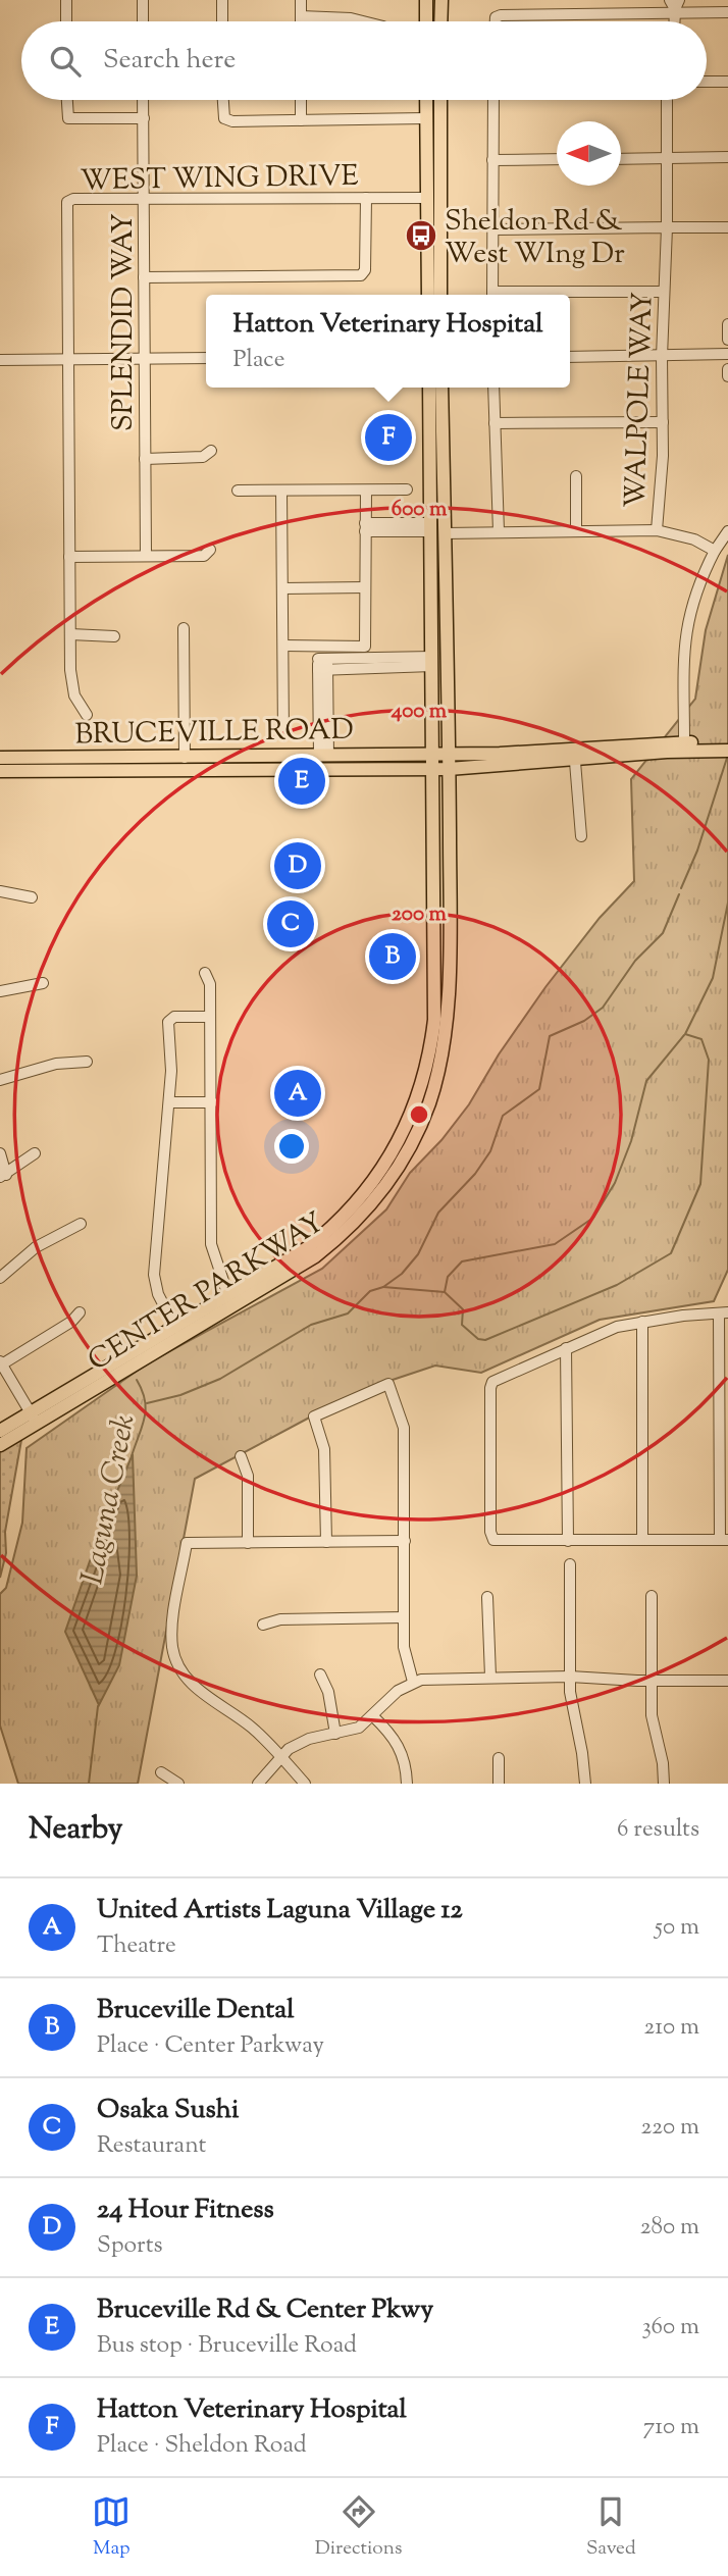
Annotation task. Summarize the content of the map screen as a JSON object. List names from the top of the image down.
{
  "streets": {
    "main road": ["BRUCEVILLE ROAD", "CENTER PARKWAY"],
    "street": ["WEST WING DRIVE", "SPLENDID WAY", "WALPOLE WAY"]
  },
  "crossings": [
    ["WEST WING DRIVE", "SPLENDID WAY"],
    ["BRUCEVILLE ROAD", "CENTER PARKWAY"]
  ],
  "water": ["Laguna Creek"],
  "places": {
    "bus stop": ["Sheldon Rd & West WIng Dr"]
  },
  "north": "left",
  "page": {
    "search": "Search here",
    "popup": ["Hatton Veterinary Hospital", "Place"],
    "pins": [
      "F",
      "E",
      "D",
      "C",
      "B",
      "A"
    ],
    "heading": ["Nearby", "6 results"],
    "list": [
      {
        "mark": "A",
        "name": "United Artists Laguna Village 12",
        "note": "Theatre",
        "value": "50 m"
      },
      {
        "mark": "B",
        "name": "Bruceville Dental",
        "note": "Place · Center Parkway",
        "value": "210 m"
      },
      {
        "mark": "C",
        "name": "Osaka Sushi",
        "note": "Restaurant",
        "value": "220 m"
      },
      {
        "mark": "D",
        "name": "24 Hour Fitness",
        "note": "Sports",
        "value": "280 m"
      },
      {
        "mark": "E",
        "name": "Bruceville Rd & Center Pkwy",
        "note": "Bus stop · Bruceville Road",
        "value": "360 m"
      },
      {
        "mark": "F",
        "name": "Hatton Veterinary Hospital",
        "note": "Place · Sheldon Road",
        "value": "710 m"
      }
    ],
    "nav": ["Map", "Directions", "Saved"]
  },
  "rings": ["600 m", "400 m", "200 m"]
}
